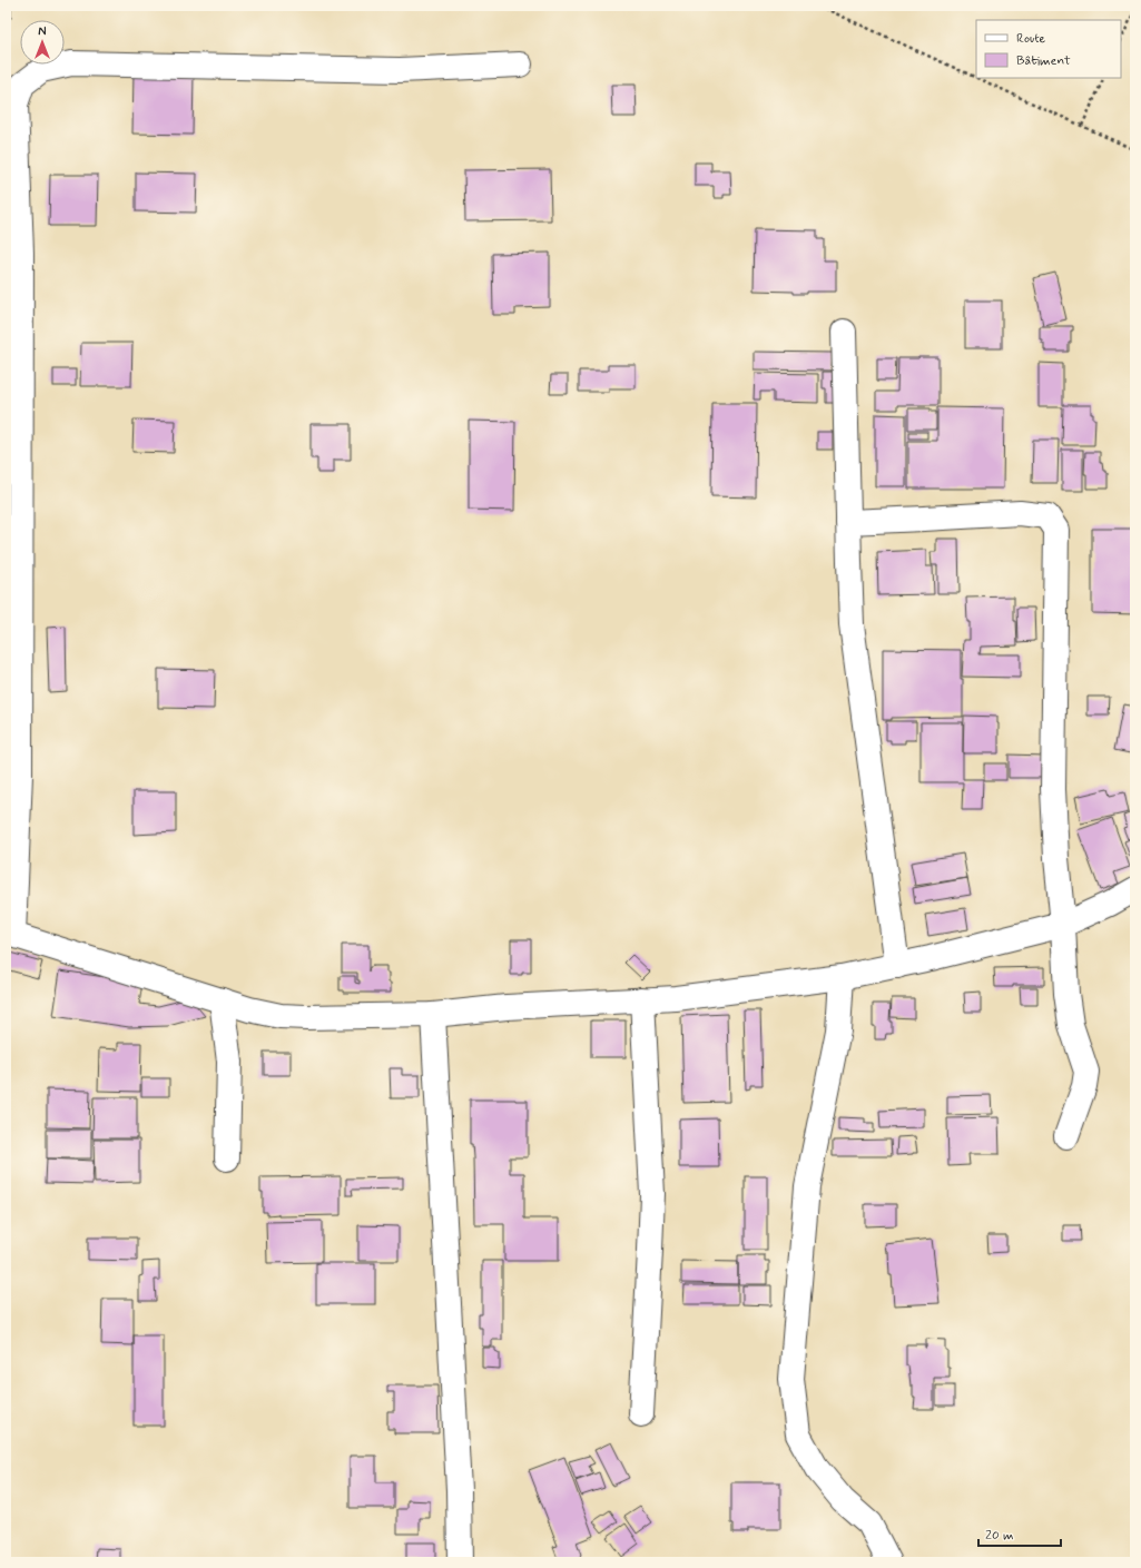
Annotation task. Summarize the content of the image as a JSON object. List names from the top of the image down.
{
  "legend": ["Route", "Bâtiment"],
  "scale_bar": "20 m",
  "north": "top"
}
